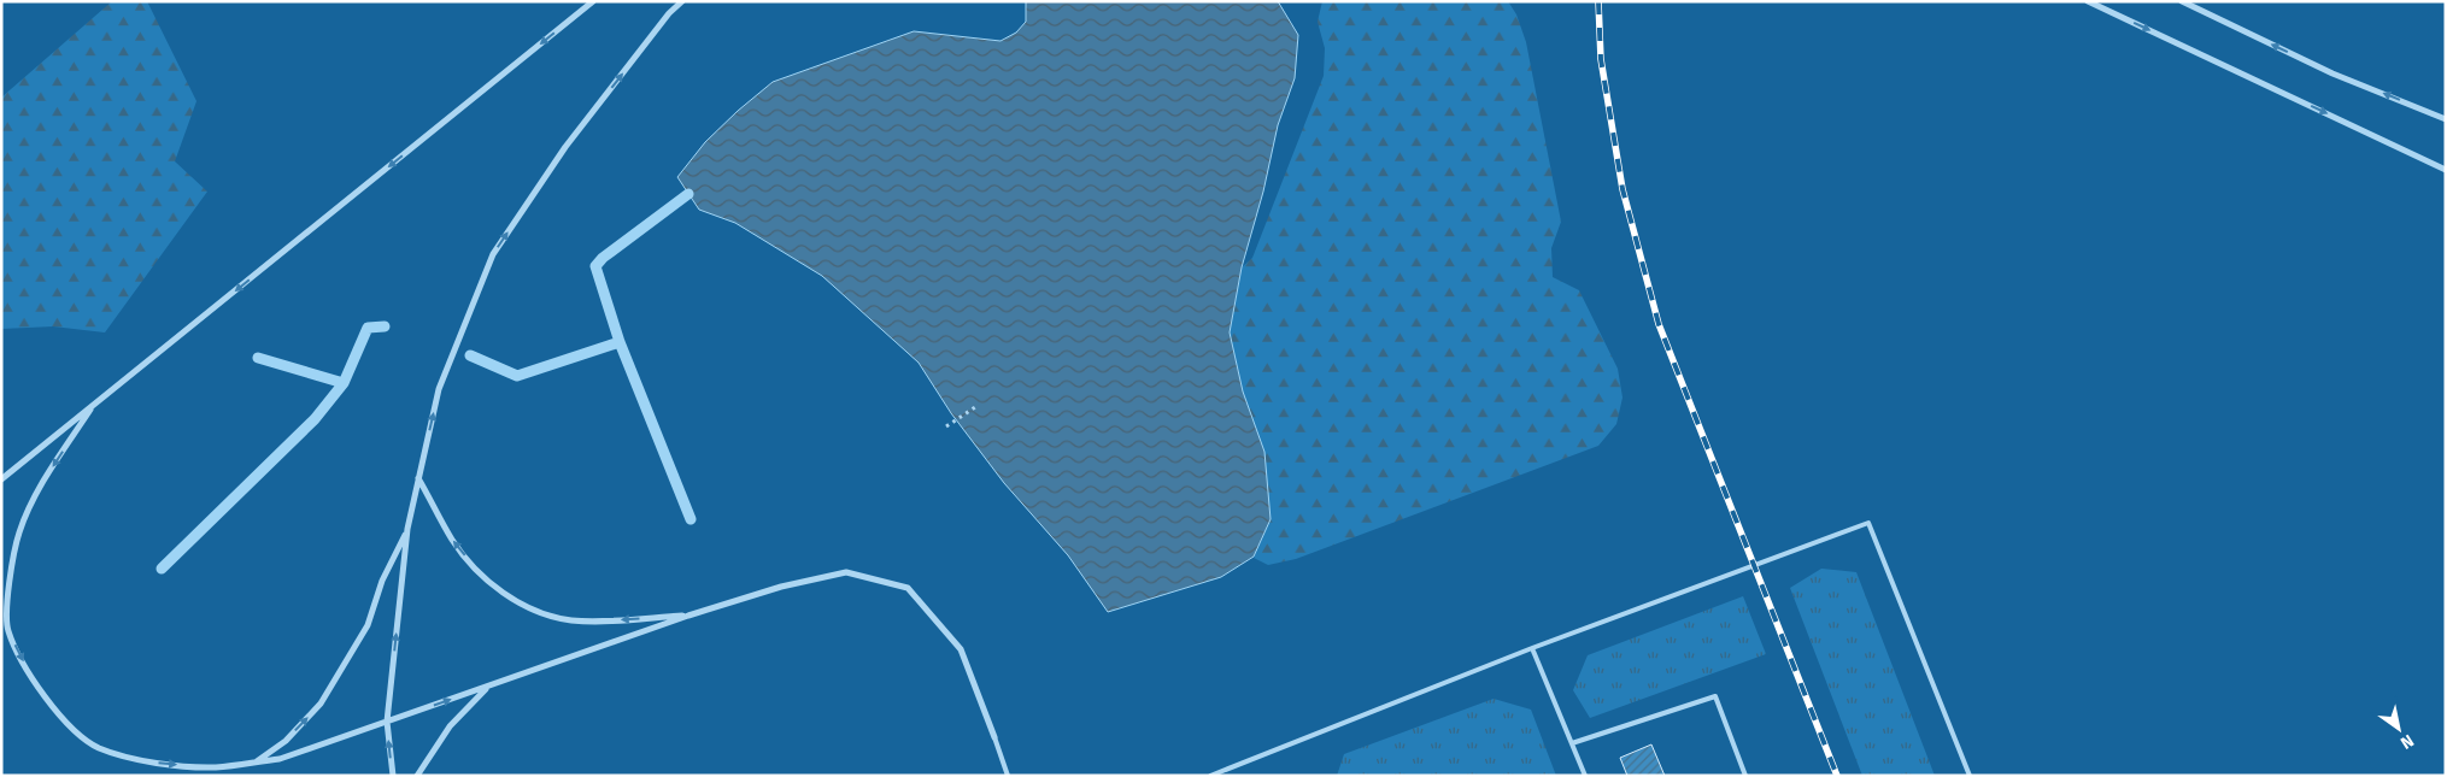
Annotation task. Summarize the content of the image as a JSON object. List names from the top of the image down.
{
  "north": "bottom right"
}
